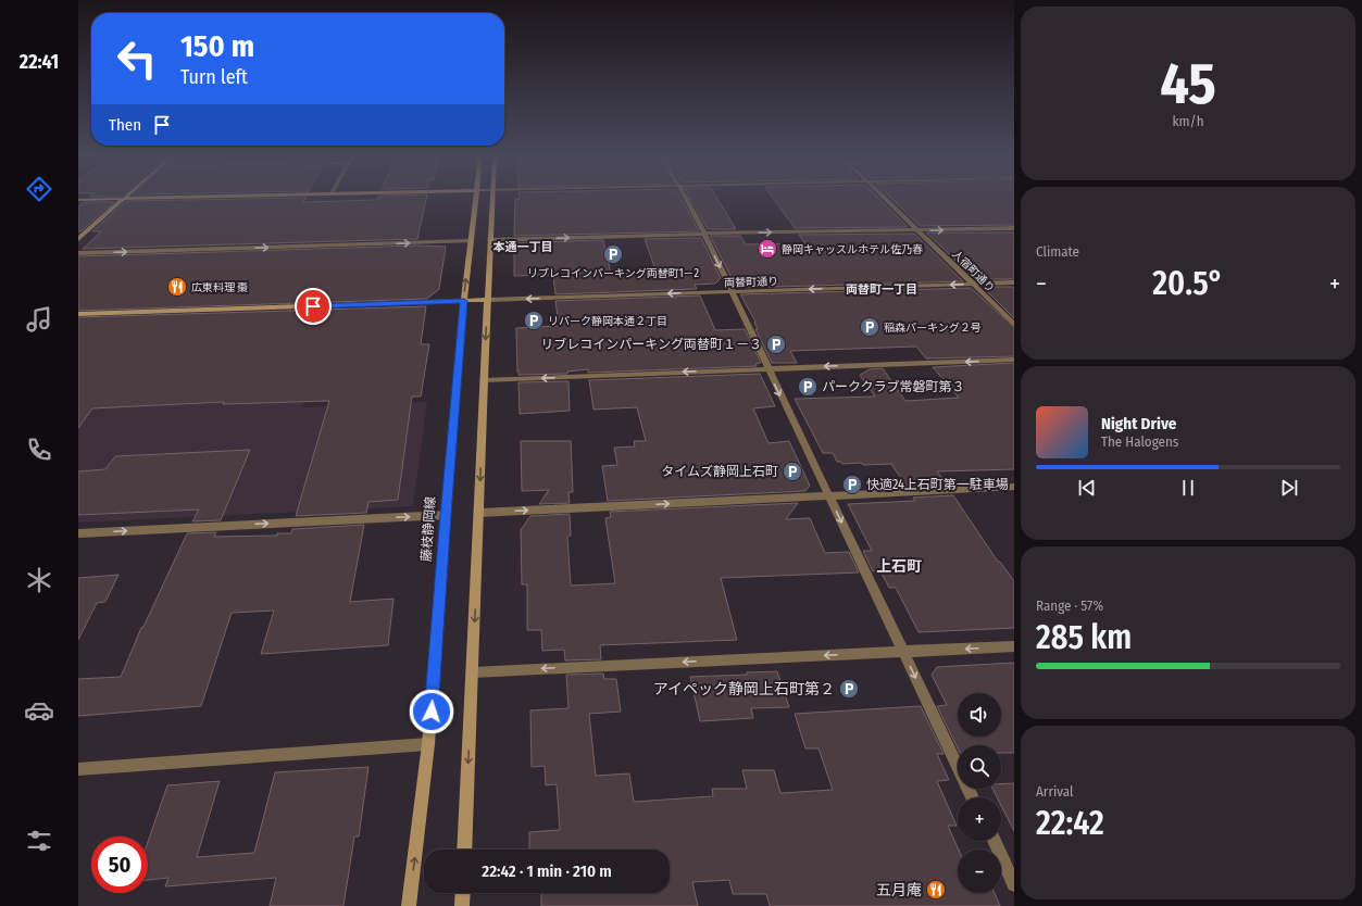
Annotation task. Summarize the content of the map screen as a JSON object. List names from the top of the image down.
{
  "streets": {
    "main road": ["藤枝静岡線"],
    "street": ["人宿町通り", "両替町通り"]
  },
  "crossings": [
    ["人宿町通り", "両替町通り"],
    ["両替町通り", "藤枝静岡線"]
  ],
  "districts": ["本通一丁目", "両替町一丁目", "上石町"],
  "places": {
    "hotel": ["静岡キャッスルホテル佐乃春"],
    "parking": [
      "リブレコインパーキング両替町1－2",
      "リパーク静岡本通２丁目",
      "稲森パーキング２号",
      "リブレコインパーキング両替町１－３",
      "パーククラブ常磐町第３",
      "タイムズ静岡上石町",
      "快適24上石町第一駐車場",
      "アイペック静岡上石町第２"
    ],
    "restaurant": ["広東料理 棗", "五月庵"]
  },
  "page": {
    "tabs": "22:41",
    "tile": [
      ["45", "km/h"],
      "Climate",
      ["Range · 57%", "285 km"],
      ["Arrival", "22:42"]
    ],
    "turn": ["150 m", "Turn left"],
    "then": "Then",
    "heat": ["−", "20.5°", "+"],
    "song": ["Night Drive", "The Halogens"],
    "map_buttons": ["+", "−"],
    "limit": "50",
    "trip": "22:42 · 1 min · 210 m"
  }
}
